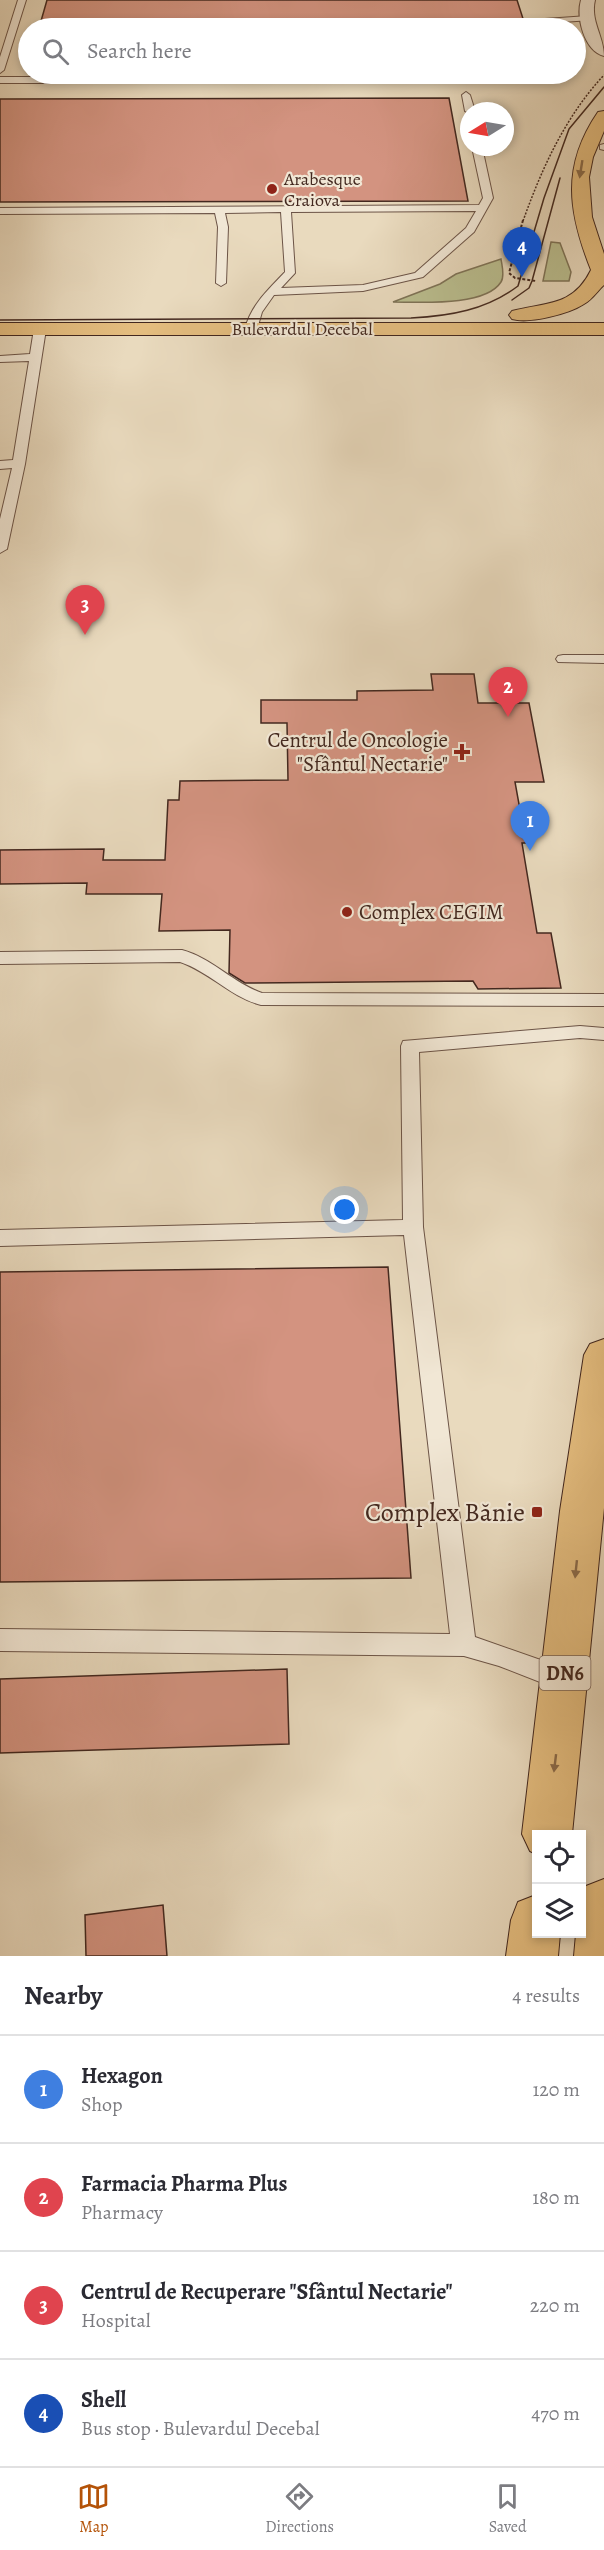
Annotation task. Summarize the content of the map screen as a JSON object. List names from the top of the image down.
{
  "streets": {
    "main road": ["Bulevardul Decebal", "DN6"]
  },
  "places": {
    "other": ["Arabesque Craiova", "Complex CEGIM"],
    "health": ["Centrul de Oncologie \"Sfântul Nectarie\""],
    "transit": ["Complex Bănie"]
  },
  "north": "left",
  "page": {
    "search": "Search here",
    "pins": [
      "4",
      "3",
      "2",
      "1"
    ],
    "heading": ["Nearby", "4 results"],
    "list": [
      {
        "mark": "1",
        "name": "Hexagon",
        "note": "Shop",
        "value": "120 m"
      },
      {
        "mark": "2",
        "name": "Farmacia Pharma Plus",
        "note": "Pharmacy",
        "value": "180 m"
      },
      {
        "mark": "3",
        "name": "Centrul de Recuperare \"Sfântul Nectarie\"",
        "note": "Hospital",
        "value": "220 m"
      },
      {
        "mark": "4",
        "name": "Shell",
        "note": "Bus stop · Bulevardul Decebal",
        "value": "470 m"
      }
    ],
    "nav": ["Map", "Directions", "Saved"]
  }
}
